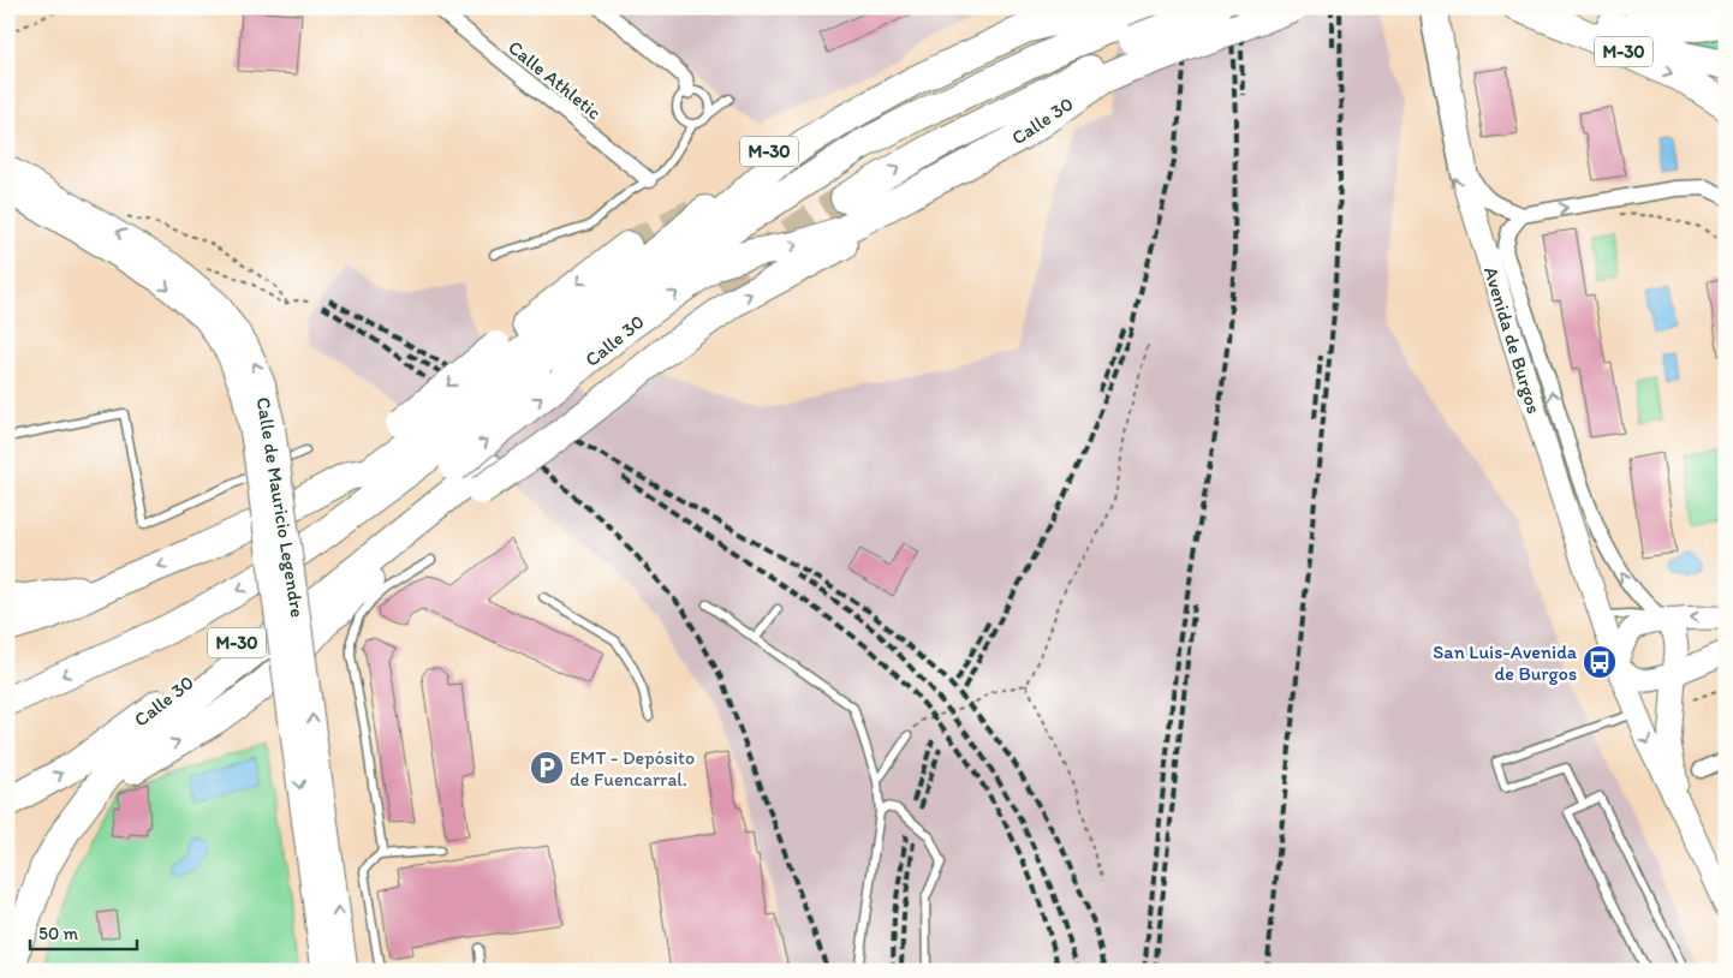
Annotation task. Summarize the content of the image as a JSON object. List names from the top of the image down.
{
  "streets": {
    "highway": ["M-30", "Calle 30"],
    "street": ["Calle Athletic", "Avenida de Burgos", "Calle de Mauricio Legendre"]
  },
  "places": {
    "bus stop": ["San Luis-Avenida de Burgos"],
    "parking": ["EMT - Depósito de Fuencarral."]
  },
  "scale_bar": "50 m"
}
